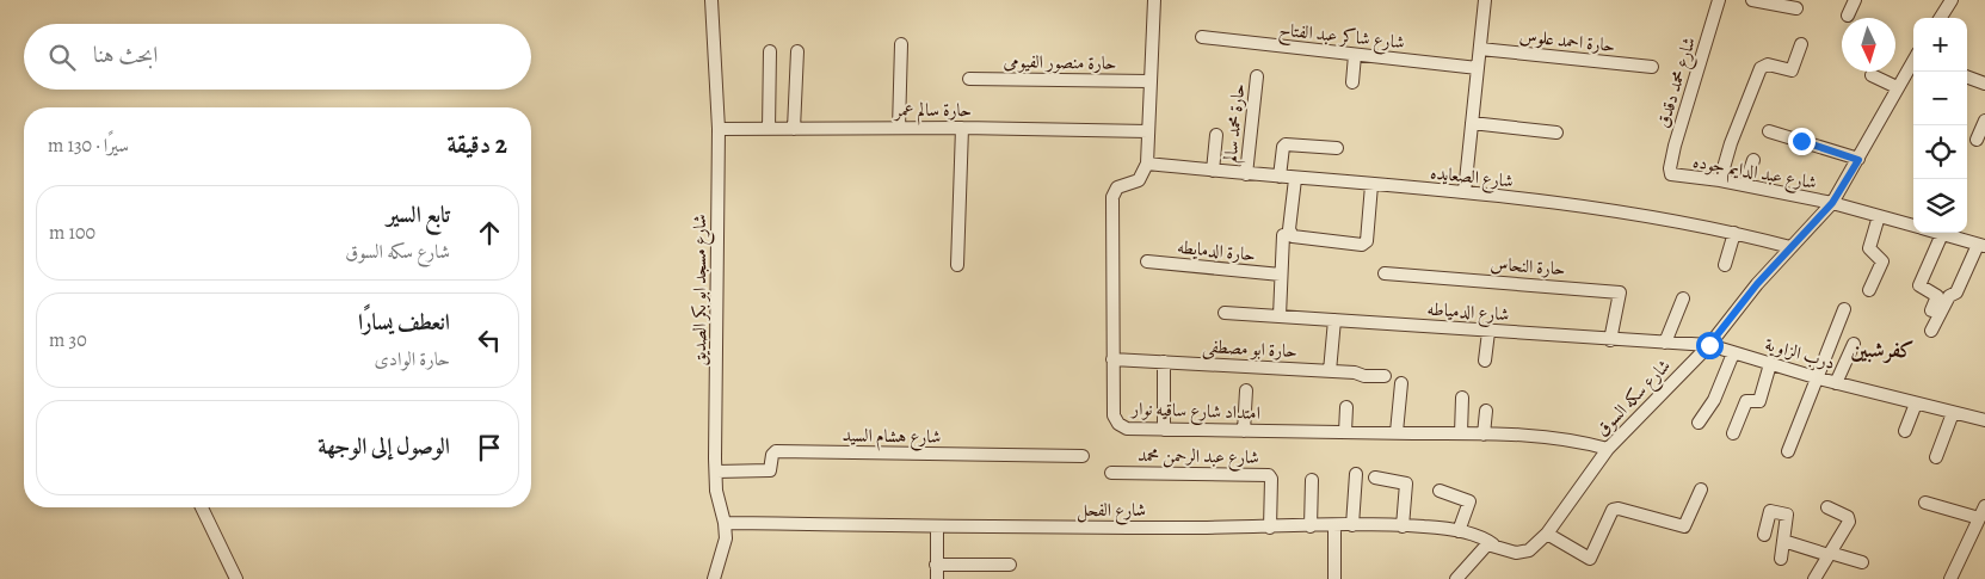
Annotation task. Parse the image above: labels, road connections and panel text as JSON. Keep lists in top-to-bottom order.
{
  "streets": {
    "street": [
      "شارع شاكر عبد الفتاح",
      "حارة احمد علوس",
      "حارة منصور الفيومى",
      "شارع محمد دقدق",
      "حارة سالم عمر",
      "حارة محمد سالم",
      "شارع عبد الدايم جوده",
      "شارع الصعايده",
      "حارة الدمايطه",
      "حارة النحاس",
      "شارع مسجد ابو بكر الصديق",
      "شارع الدمياطه",
      "حارة ابو مصطفى",
      "درب الزاوية",
      "شارع سكه السوق",
      "امتداد شارع ساقيه نوار",
      "شارع هشام السيد",
      "شارع عبد الرحمن محمد",
      "شارع الفحل"
    ]
  },
  "crossings": [
    ["شارع محمد دقدق", "شارع عبد الدايم جوده"],
    ["حارة سالم عمر", "شارع مسجد ابو بكر الصديق"],
    ["حارة محمد سالم", "شارع الصعايده"],
    ["شارع عبد الدايم جوده", "شارع سكه السوق"],
    ["شارع الصعايده", "شارع سكه السوق"],
    ["شارع الصعايده", "امتداد شارع ساقيه نوار"],
    ["حارة النحاس", "شارع الدمياطه"],
    ["شارع مسجد ابو بكر الصديق", "شارع هشام السيد"],
    ["شارع مسجد ابو بكر الصديق", "شارع الفحل"],
    ["شارع الدمياطه", "درب الزاوية"],
    ["شارع الدمياطه", "شارع سكه السوق"],
    ["حارة ابو مصطفى", "امتداد شارع ساقيه نوار"],
    ["درب الزاوية", "شارع سكه السوق"],
    ["شارع سكه السوق", "امتداد شارع ساقيه نوار"],
    ["شارع سكه السوق", "شارع الفحل"],
    ["شارع عبد الرحمن محمد", "شارع الفحل"]
  ],
  "districts": ["كفرشبين"],
  "north": "bottom",
  "page": {
    "map_buttons": ["+", "−"],
    "search": "ابحث هنا",
    "heading": ["2 دقيقة", "سيرًا · 130 m"],
    "list": [
      ["تابع السير", "شارع سكه السوق", "100 m"],
      ["انعطف يسارًا", "حارة الوادى", "30 m"],
      "الوصول إلى الوجهة"
    ]
  }
}
